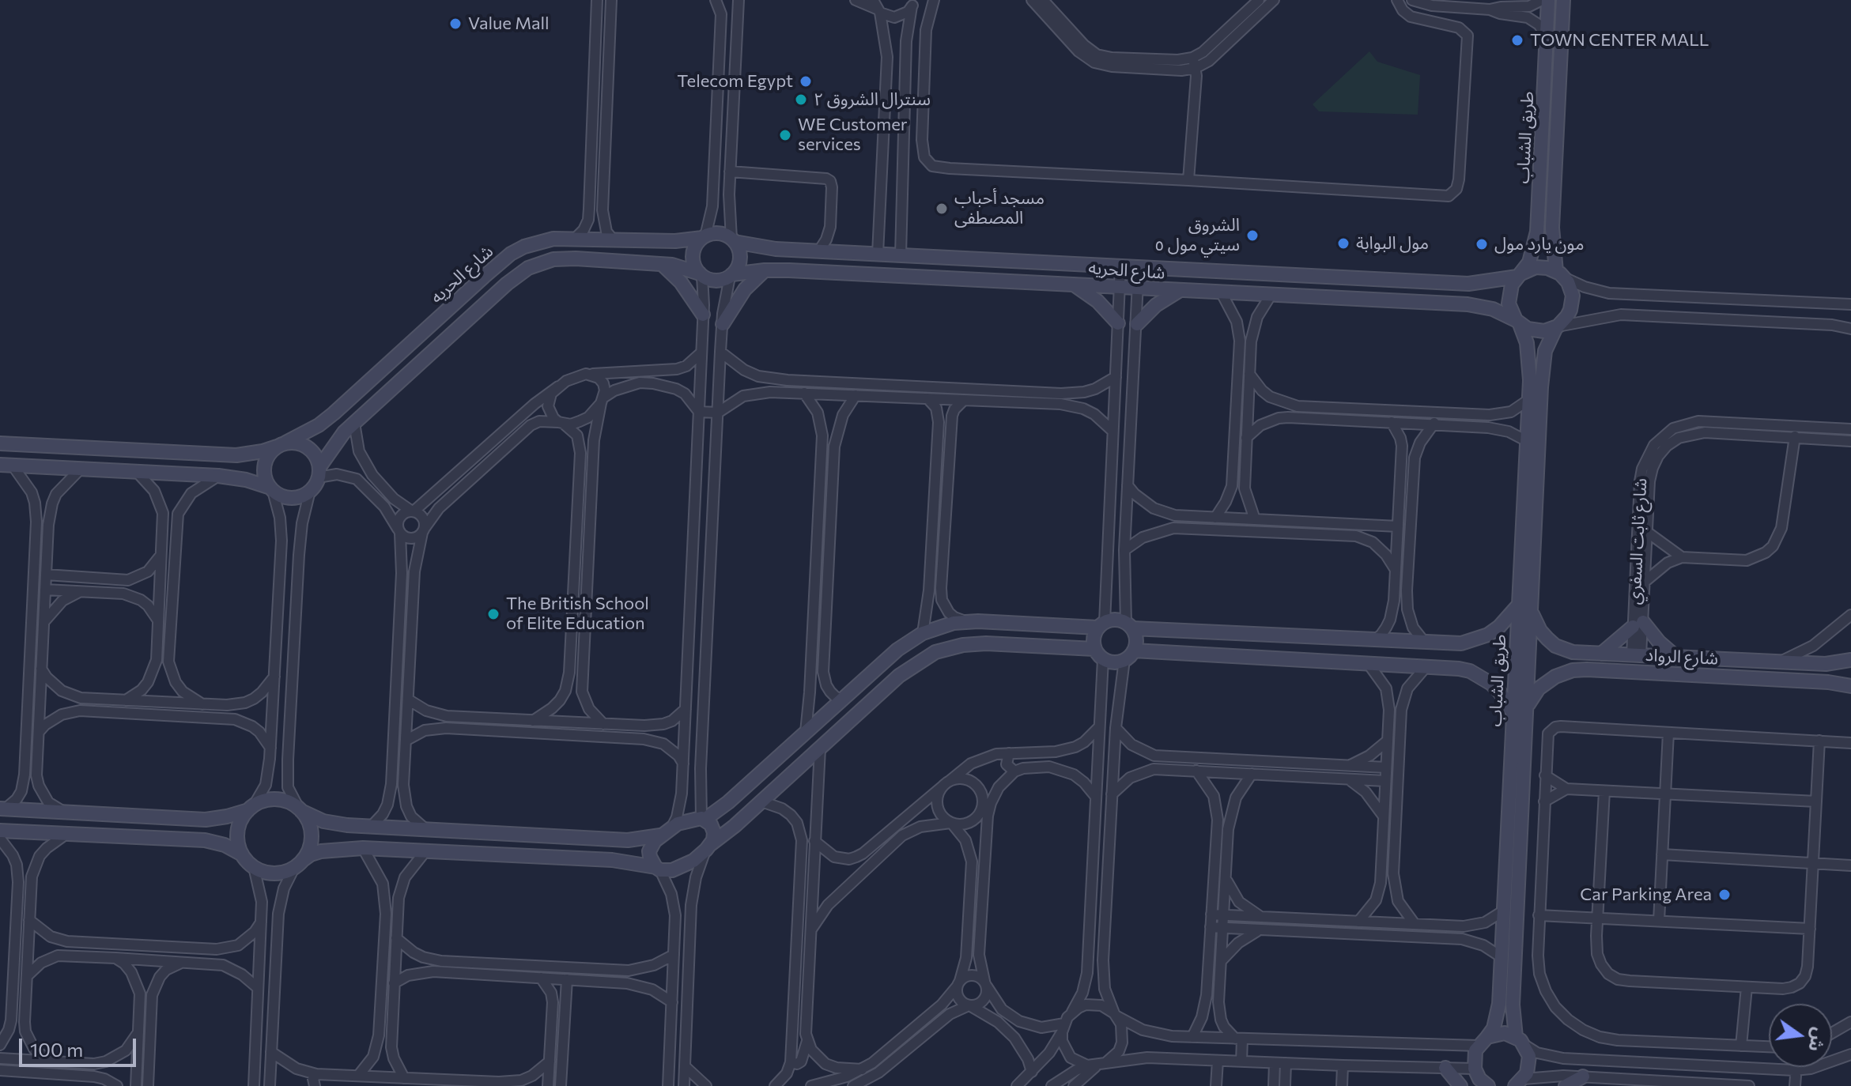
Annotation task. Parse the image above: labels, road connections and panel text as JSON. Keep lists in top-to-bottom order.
{
  "streets": {
    "street": [
      "طريق الشباب",
      "شارع الحريه",
      "شارع ثابت السفري",
      "شارع الرواد"
    ]
  },
  "crossings": [
    ["طريق الشباب", "شارع الحريه"],
    ["طريق الشباب", "شارع الرواد"],
    ["شارع ثابت السفري", "شارع الرواد"]
  ],
  "places": [
    "Value Mall",
    "TOWN CENTER MALL",
    "Telecom Egypt",
    "سنترال الشروق ٢",
    "WE Customer services",
    "مسجد أحباب المصطفى",
    "الشروق سيتي مول ٥",
    "مول البوابة",
    "مون يارد مول",
    "The British School of Elite Education",
    "Car Parking Area"
  ],
  "scale_bar": "100 m",
  "north": "right"
}
